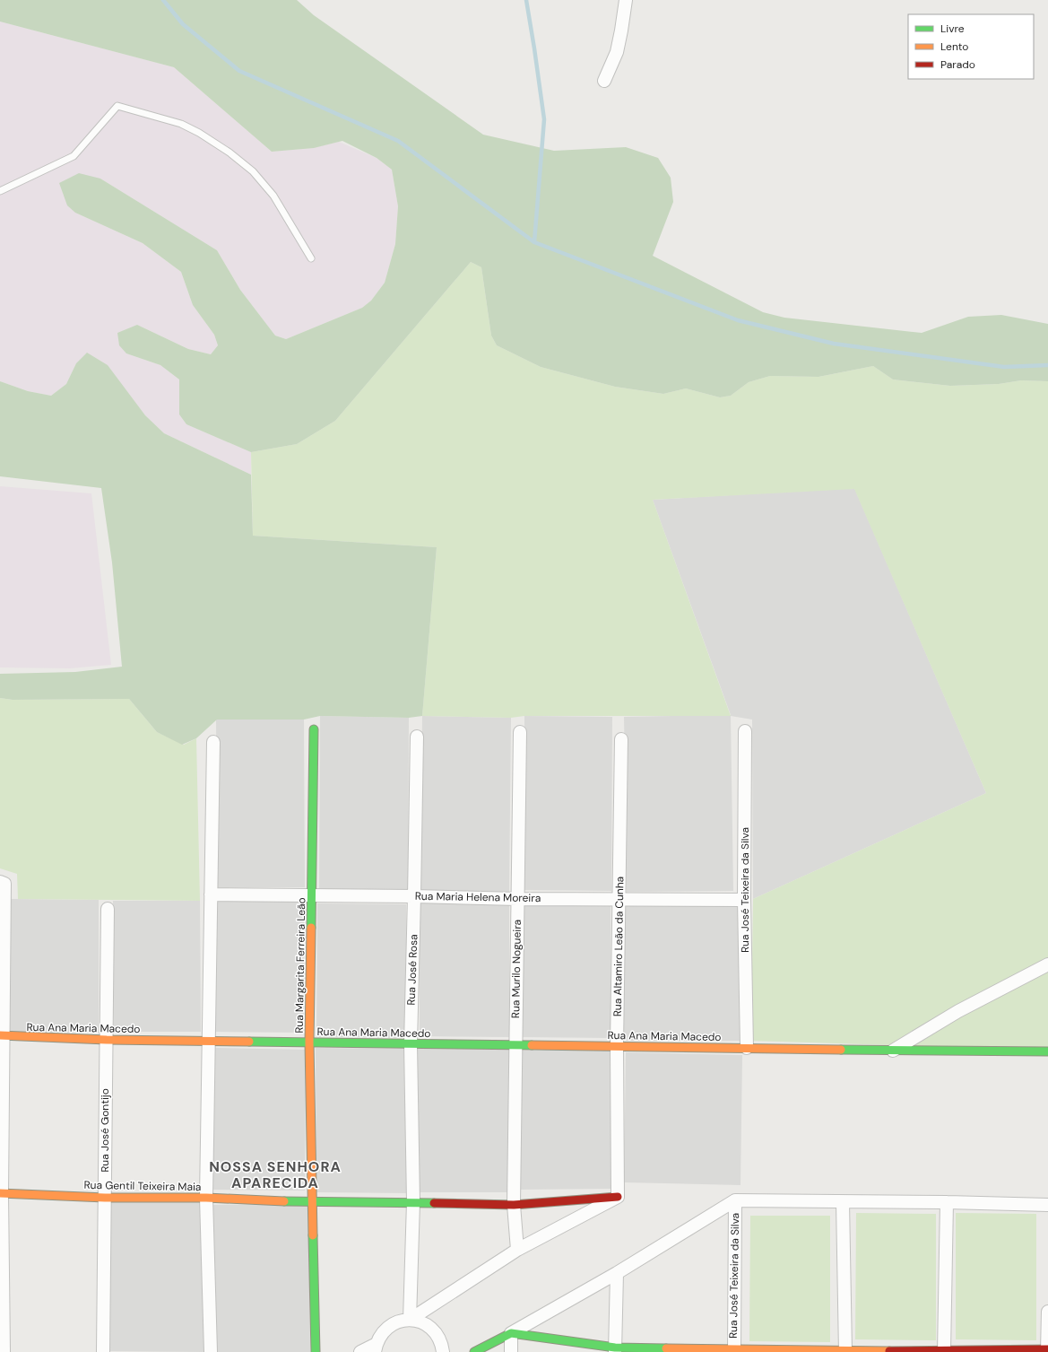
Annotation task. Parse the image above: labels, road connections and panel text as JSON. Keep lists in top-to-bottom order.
{
  "streets": {
    "street": [
      "Rua José Teixeira da Silva",
      "Rua Maria Helena Moreira",
      "Rua Altamiro Leão da Cunha",
      "Rua Margarita Ferreira Leão",
      "Rua Murilo Nogueira",
      "Rua José Rosa",
      "Rua Ana Maria Macedo",
      "Rua José Gontijo",
      "Rua Gentil Teixeira Maia"
    ]
  },
  "crossings": [
    ["Rua José Teixeira da Silva", "Rua Maria Helena Moreira"],
    ["Rua José Teixeira da Silva", "Rua Ana Maria Macedo"],
    ["Rua Maria Helena Moreira", "Rua Altamiro Leão da Cunha"],
    ["Rua Maria Helena Moreira", "Rua Margarita Ferreira Leão"],
    ["Rua Maria Helena Moreira", "Rua Murilo Nogueira"],
    ["Rua Maria Helena Moreira", "Rua José Rosa"],
    ["Rua Altamiro Leão da Cunha", "Rua Ana Maria Macedo"],
    ["Rua Altamiro Leão da Cunha", "Rua Gentil Teixeira Maia"],
    ["Rua Margarita Ferreira Leão", "Rua Ana Maria Macedo"],
    ["Rua Margarita Ferreira Leão", "Rua Gentil Teixeira Maia"],
    ["Rua Murilo Nogueira", "Rua Ana Maria Macedo"],
    ["Rua Murilo Nogueira", "Rua Gentil Teixeira Maia"],
    ["Rua José Rosa", "Rua Ana Maria Macedo"],
    ["Rua José Rosa", "Rua Gentil Teixeira Maia"],
    ["Rua Ana Maria Macedo", "Rua José Gontijo"],
    ["Rua José Gontijo", "Rua Gentil Teixeira Maia"]
  ],
  "districts": ["NOSSA SENHORA APARECIDA"],
  "legend": ["Livre", "Lento", "Parado"]
}
